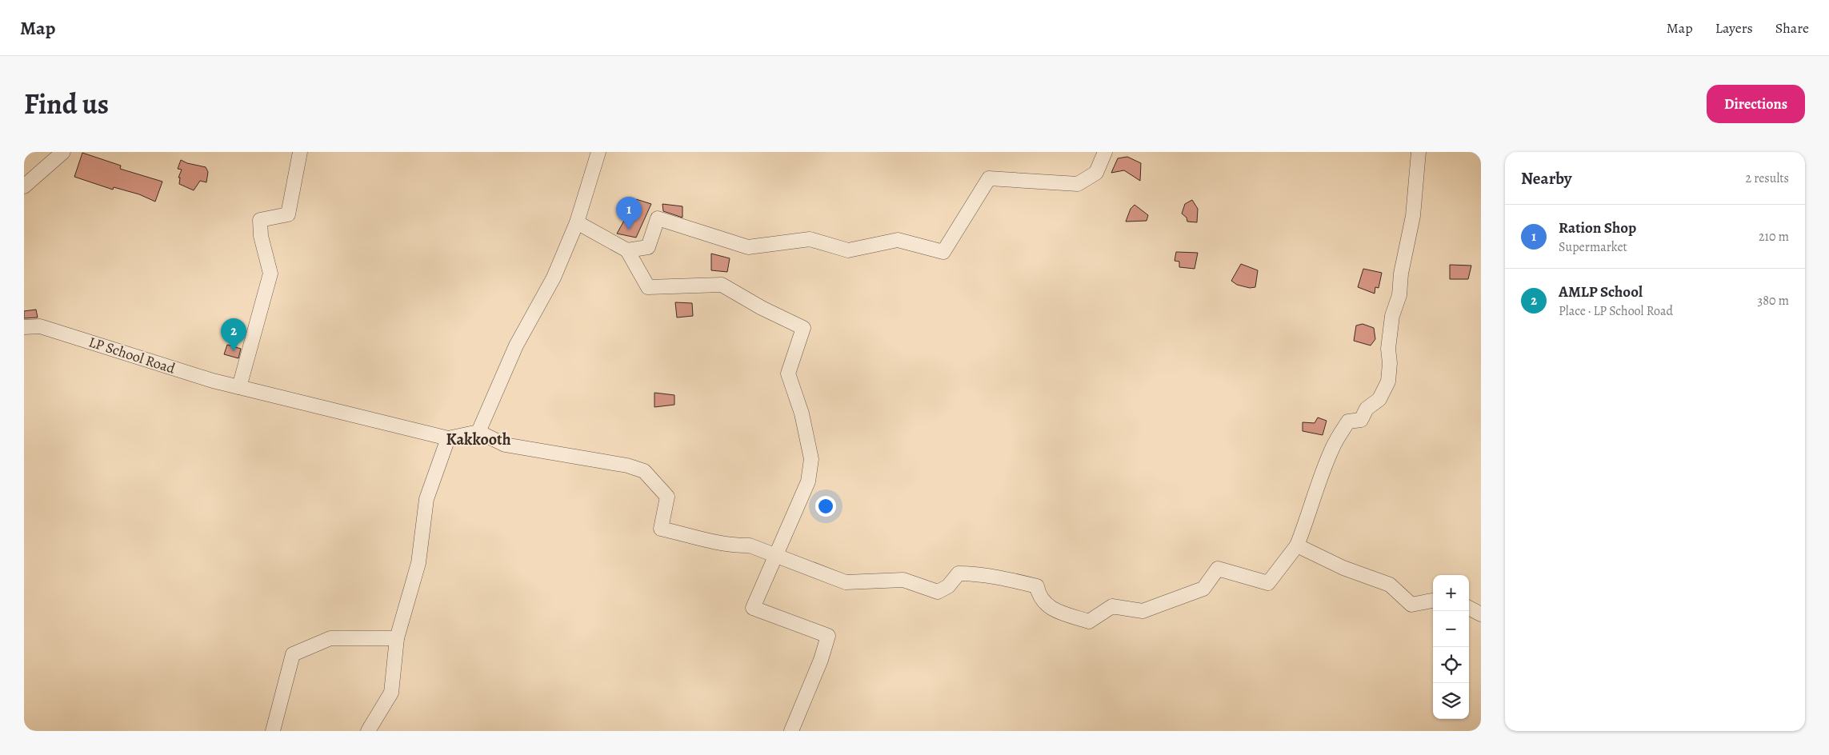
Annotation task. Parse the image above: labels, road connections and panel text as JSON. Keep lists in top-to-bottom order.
{
  "streets": {
    "street": ["LP School Road"]
  },
  "districts": ["Kakkooth"],
  "page": {
    "header": "Map",
    "nav": ["Map", "Layers", "Share"],
    "title": "Find us",
    "buttons": "Directions",
    "heading": ["Nearby", "2 results"],
    "pins": ["1", "2"],
    "list": [
      {
        "mark": "1",
        "name": "Ration Shop",
        "note": "Supermarket",
        "value": "210 m"
      },
      {
        "mark": "2",
        "name": "AMLP School",
        "note": "Place · LP School Road",
        "value": "380 m"
      }
    ],
    "map_buttons": ["+", "−"]
  }
}
